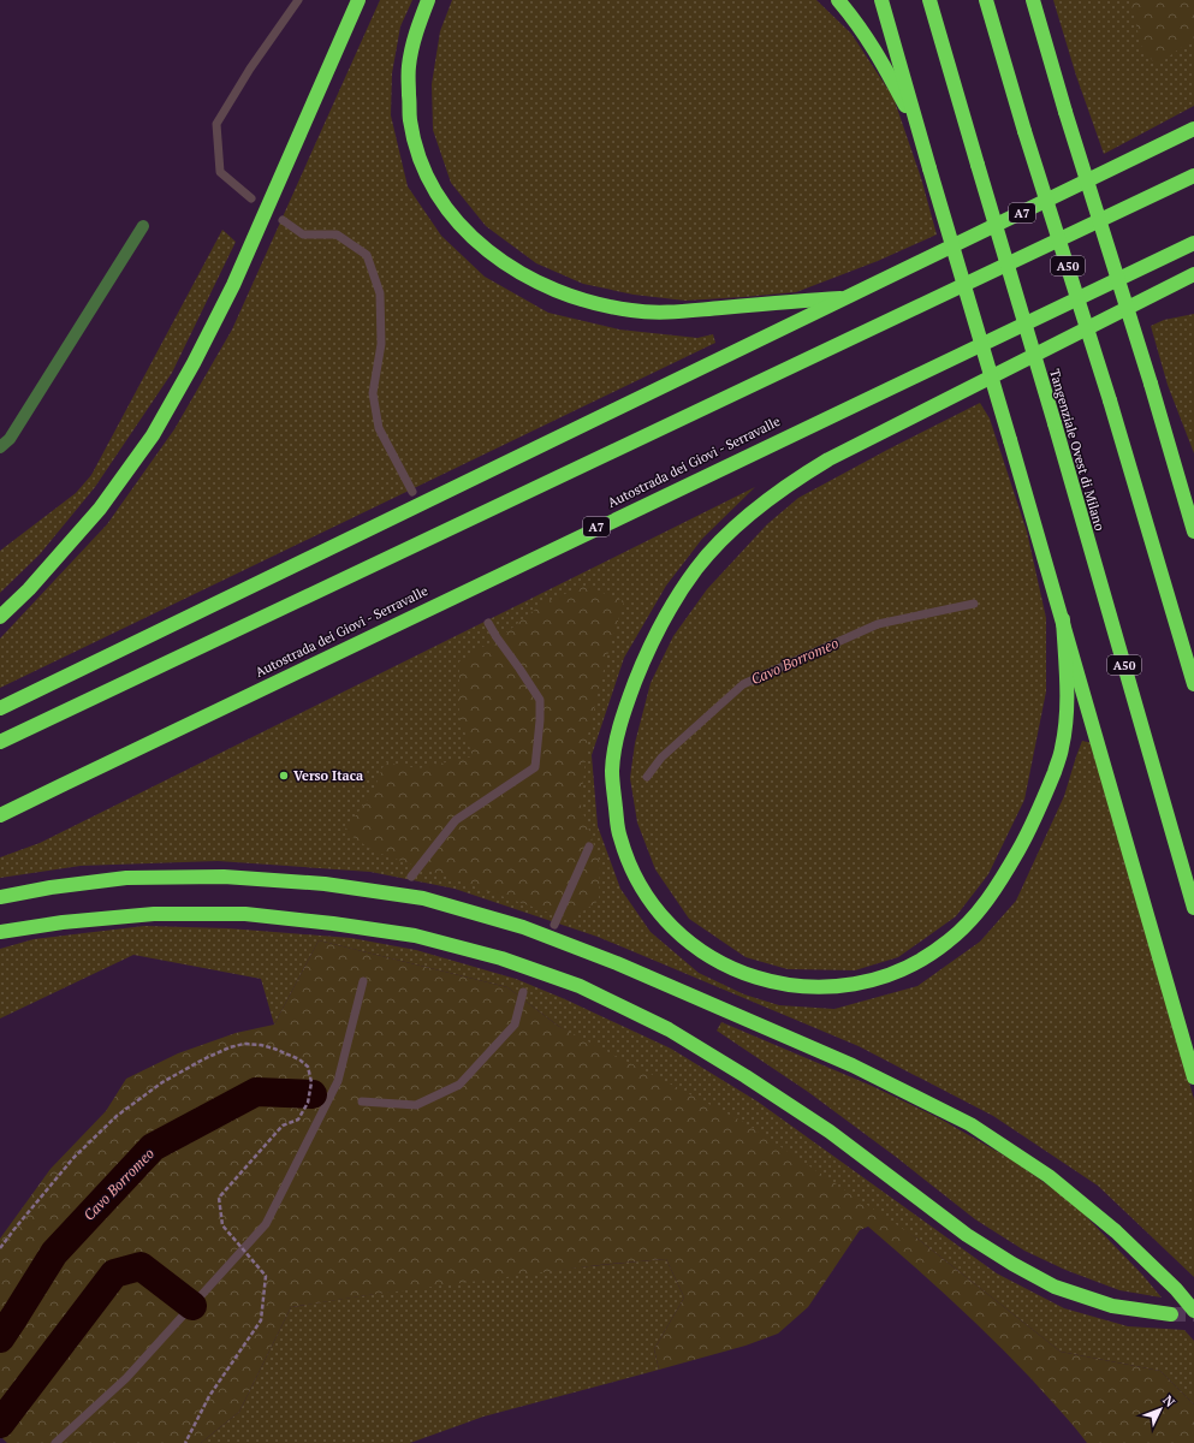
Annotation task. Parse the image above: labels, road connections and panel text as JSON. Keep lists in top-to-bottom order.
{
  "streets": {
    "highway": [
      "A7",
      "A50",
      "Tangenziale Ovest di Milano",
      "Autostrada dei Giovi - Serravalle"
    ]
  },
  "water": ["Cavo Borromeo"],
  "places": ["Verso Itaca"],
  "north": "top right"
}
